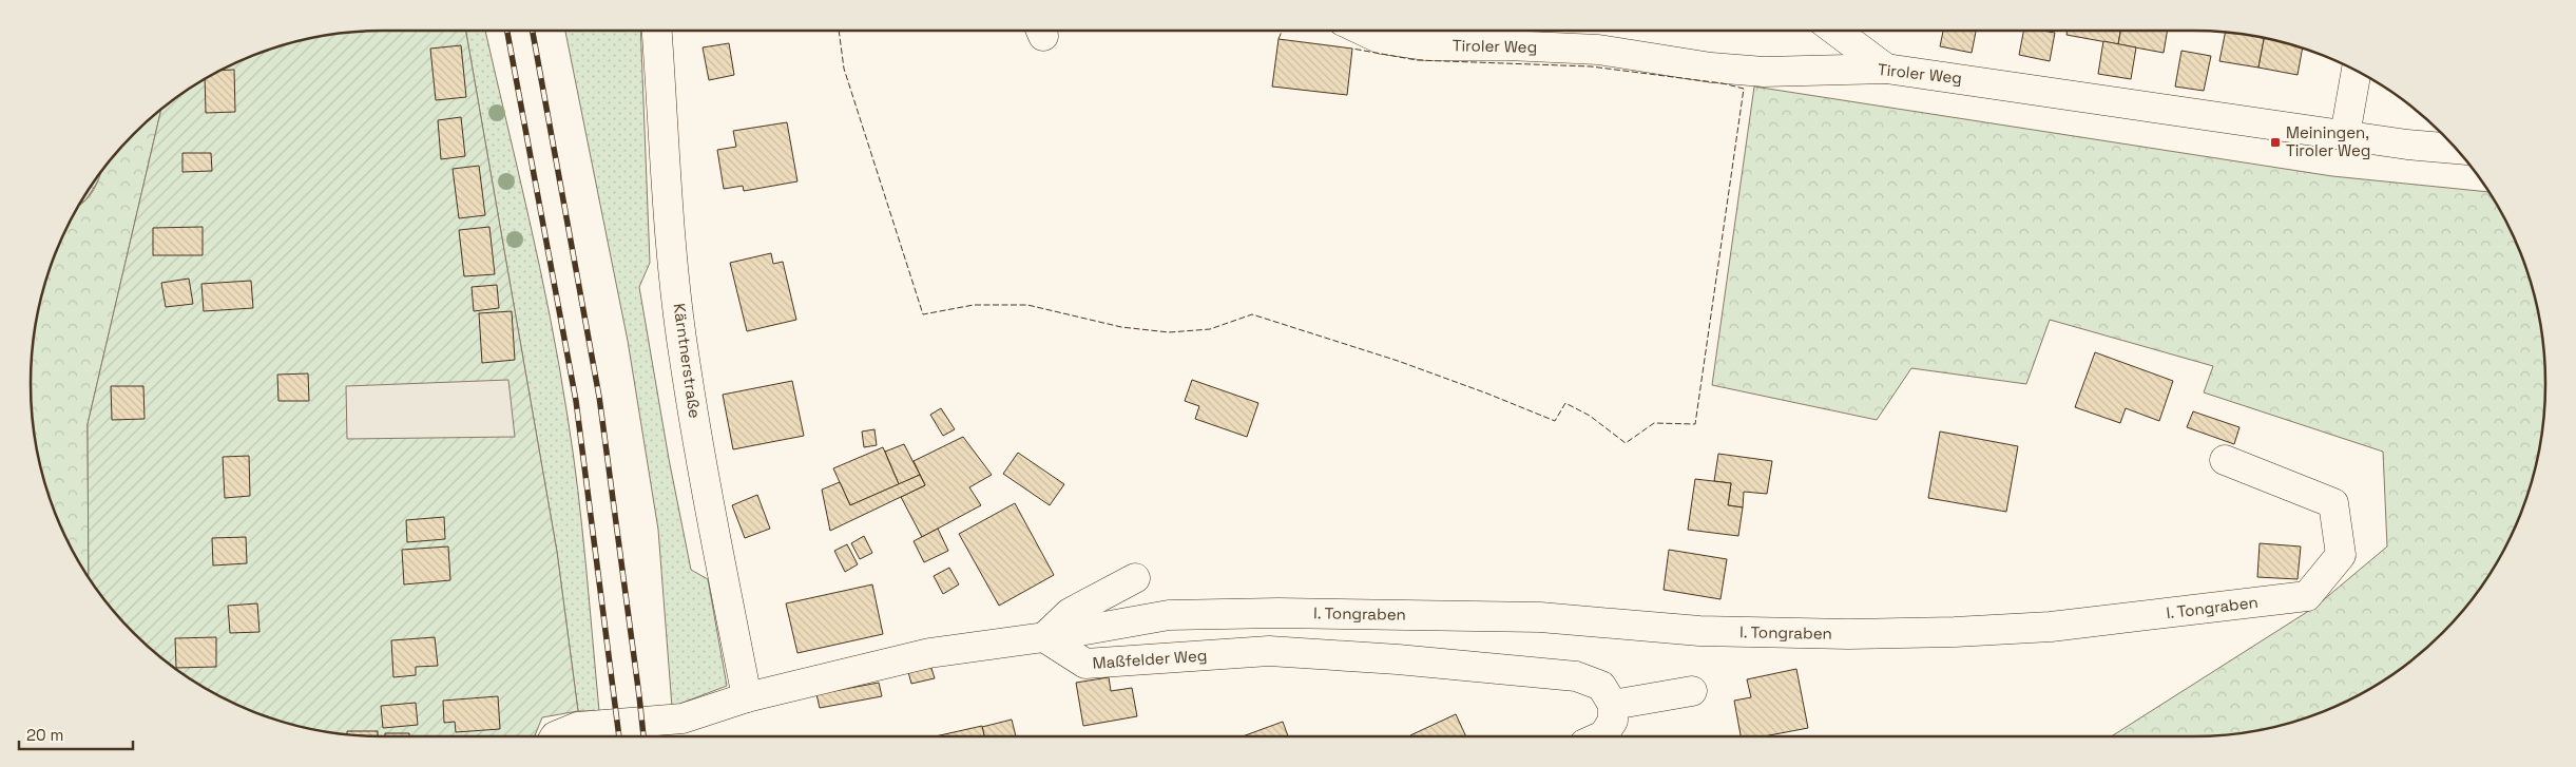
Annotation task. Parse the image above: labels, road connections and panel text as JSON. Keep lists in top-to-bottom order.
{
  "streets": {
    "street": [
      "Tiroler Weg",
      "Kärntnerstraße",
      "I. Tongraben",
      "Maßfelder Weg"
    ]
  },
  "crossings": [
    ["I. Tongraben", "Maßfelder Weg"]
  ],
  "places": {
    "transit": ["Meiningen, Tiroler Weg"]
  },
  "scale_bar": "20 m"
}
